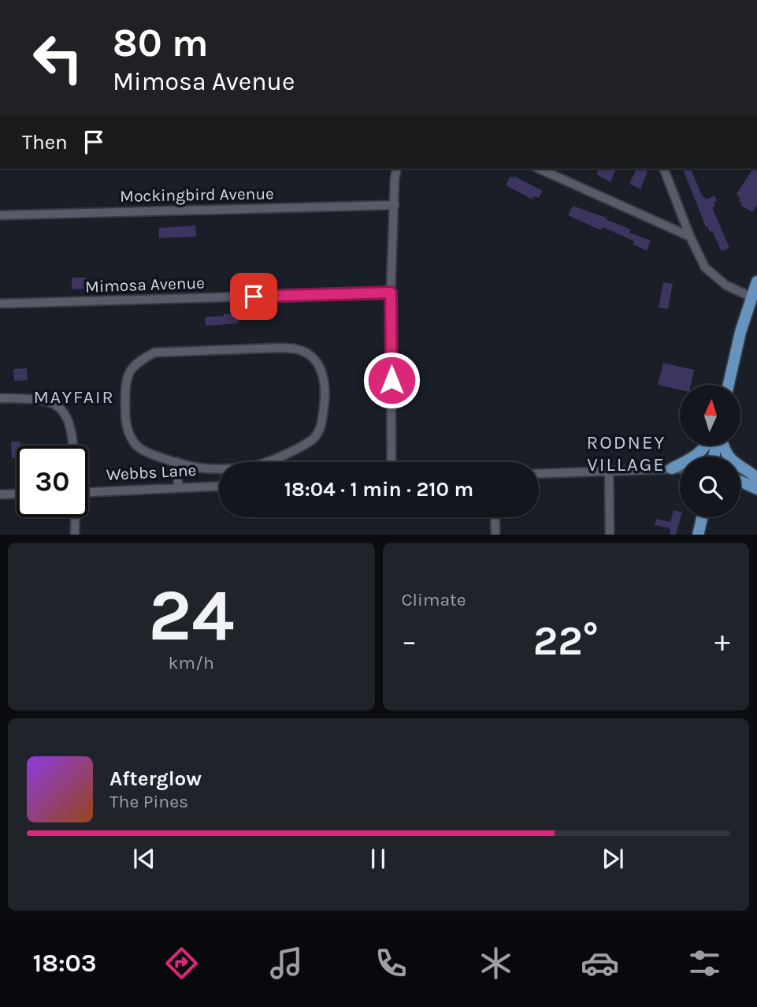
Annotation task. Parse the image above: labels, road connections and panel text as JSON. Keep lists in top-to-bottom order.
{
  "streets": {
    "street": ["Mockingbird Avenue", "Mimosa Avenue", "Webbs Lane"]
  },
  "districts": ["MAYFAIR", "RODNEY VILLAGE"],
  "north": "top",
  "page": {
    "turn": ["80 m", "Mimosa Avenue"],
    "then": "Then",
    "limit": "30",
    "trip": "18:04 · 1 min · 210 m",
    "tile": [
      ["24", "km/h"],
      "Climate"
    ],
    "heat": ["−", "22°", "+"],
    "song": ["Afterglow", "The Pines"],
    "tabs": "18:03"
  }
}
